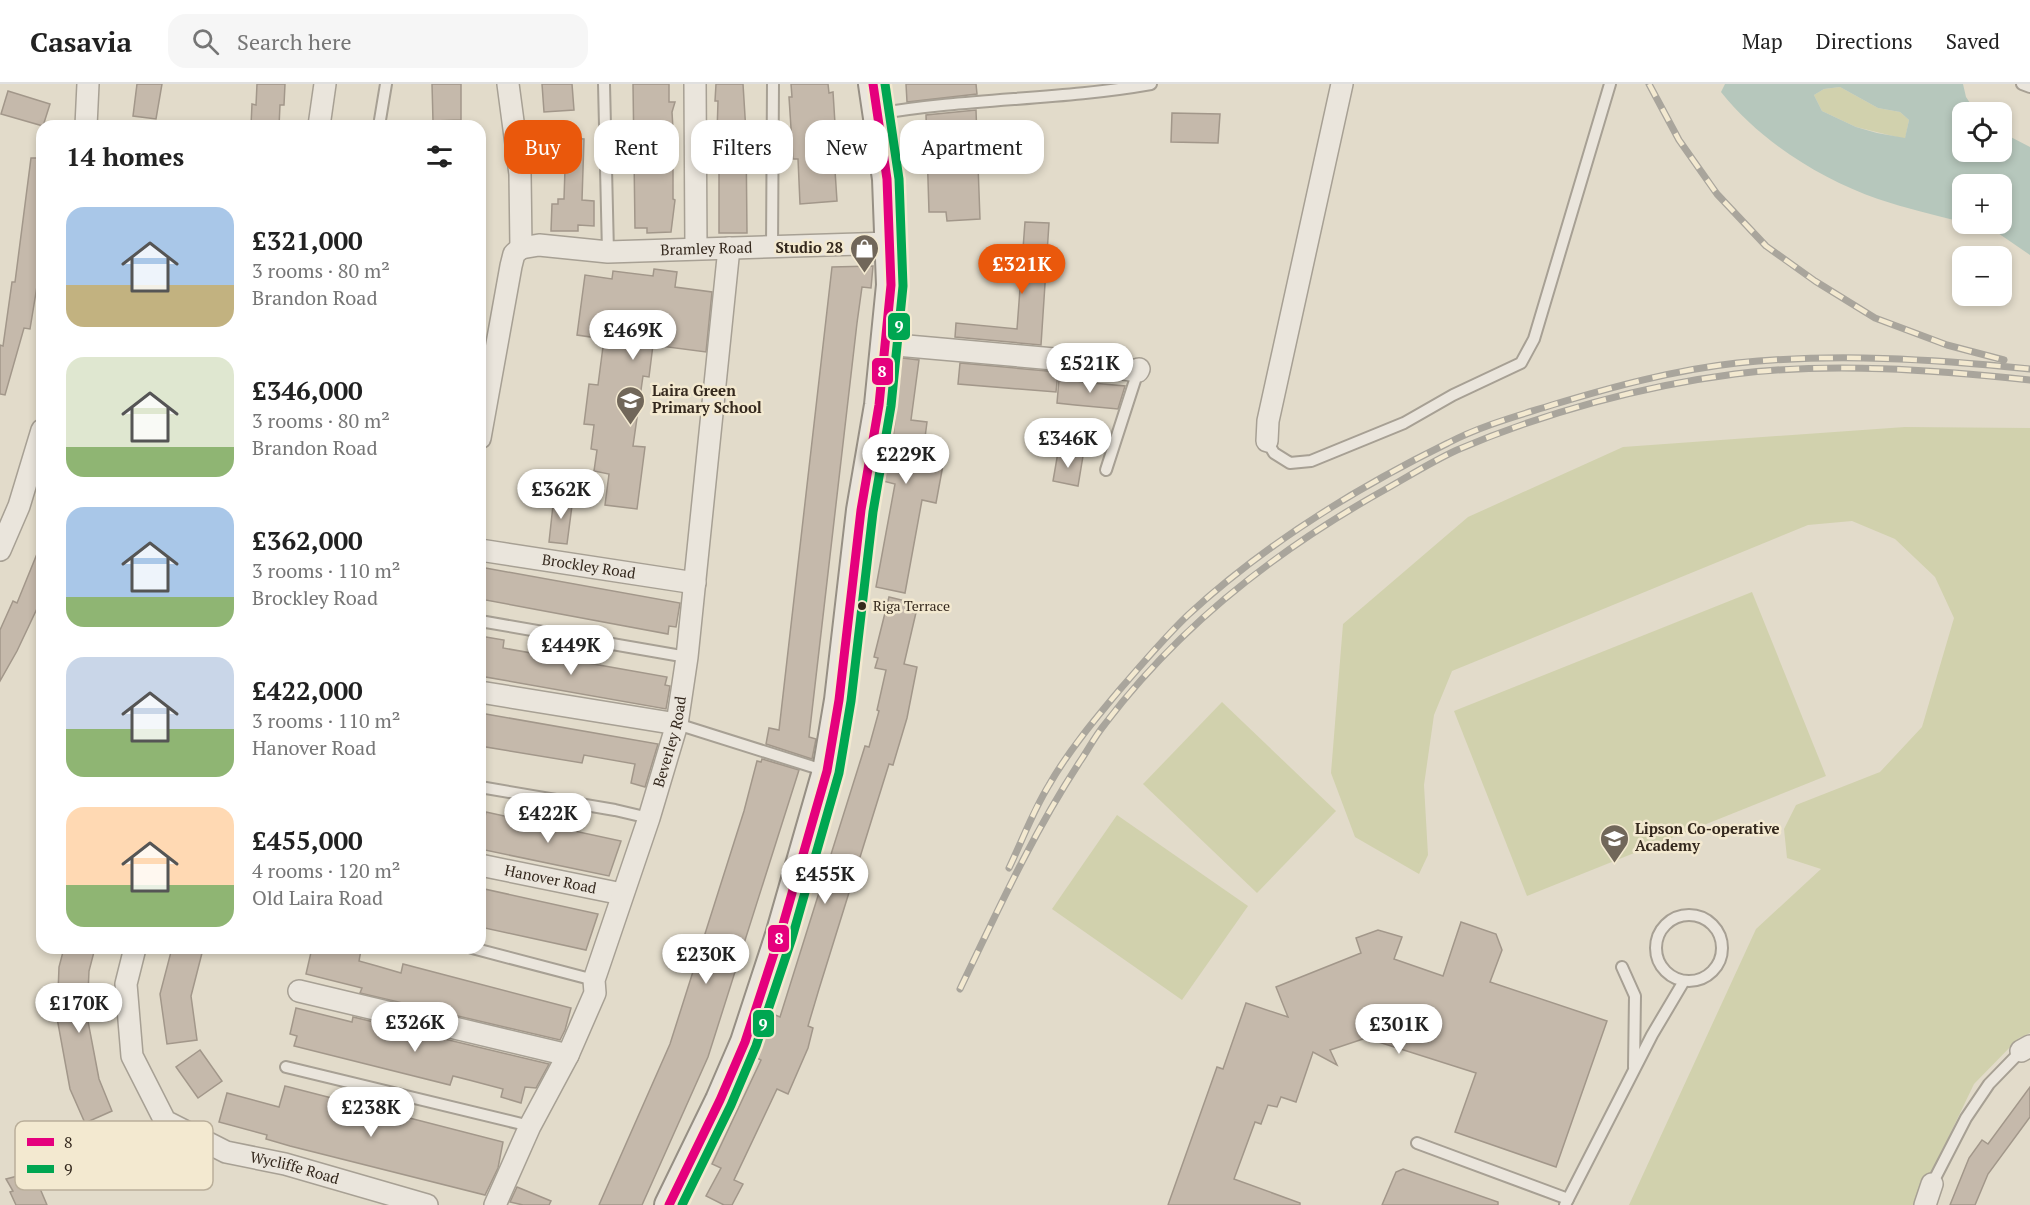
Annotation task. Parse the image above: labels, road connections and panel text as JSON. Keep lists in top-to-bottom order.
{
  "streets": {
    "street": [
      "Bramley Road",
      "Brockley Road",
      "Beverley Road",
      "Hanover Road",
      "Wycliffe Road"
    ]
  },
  "crossings": [
    ["Bramley Road", "Beverley Road"],
    ["Brockley Road", "Beverley Road"],
    ["Beverley Road", "Hanover Road"]
  ],
  "places": {
    "shop": ["Studio 28"],
    "school or university": ["Laira Green Primary School", "Lipson Co-operative Academy"],
    "other": ["Riga Terrace"]
  },
  "lines": ["transit line 8", "transit line 9"],
  "legend": ["8", "9"],
  "page": {
    "header": "Casavia",
    "search": "Search here",
    "nav": ["Map", "Directions", "Saved"],
    "map_buttons": ["+", "−"],
    "chip": [
      "Buy",
      "Rent",
      "Filters",
      "New",
      "Apartment"
    ],
    "heading": "14 homes",
    "list": [
      {
        "name": "£321,000",
        "note": "3 rooms · 80 m² · Brandon Road"
      },
      {
        "name": "£346,000",
        "note": "3 rooms · 80 m² · Brandon Road"
      },
      {
        "name": "£362,000",
        "note": "3 rooms · 110 m² · Brockley Road"
      },
      {
        "name": "£422,000",
        "note": "3 rooms · 110 m² · Hanover Road"
      },
      {
        "name": "£455,000",
        "note": "4 rooms · 120 m² · Old Laira Road"
      }
    ],
    "price": [
      "£321K",
      "£469K",
      "£521K",
      "£346K",
      "£229K",
      "£362K",
      "£449K",
      "£422K",
      "£455K",
      "£230K",
      "£170K",
      "£326K",
      "£301K",
      "£238K"
    ]
  }
}
